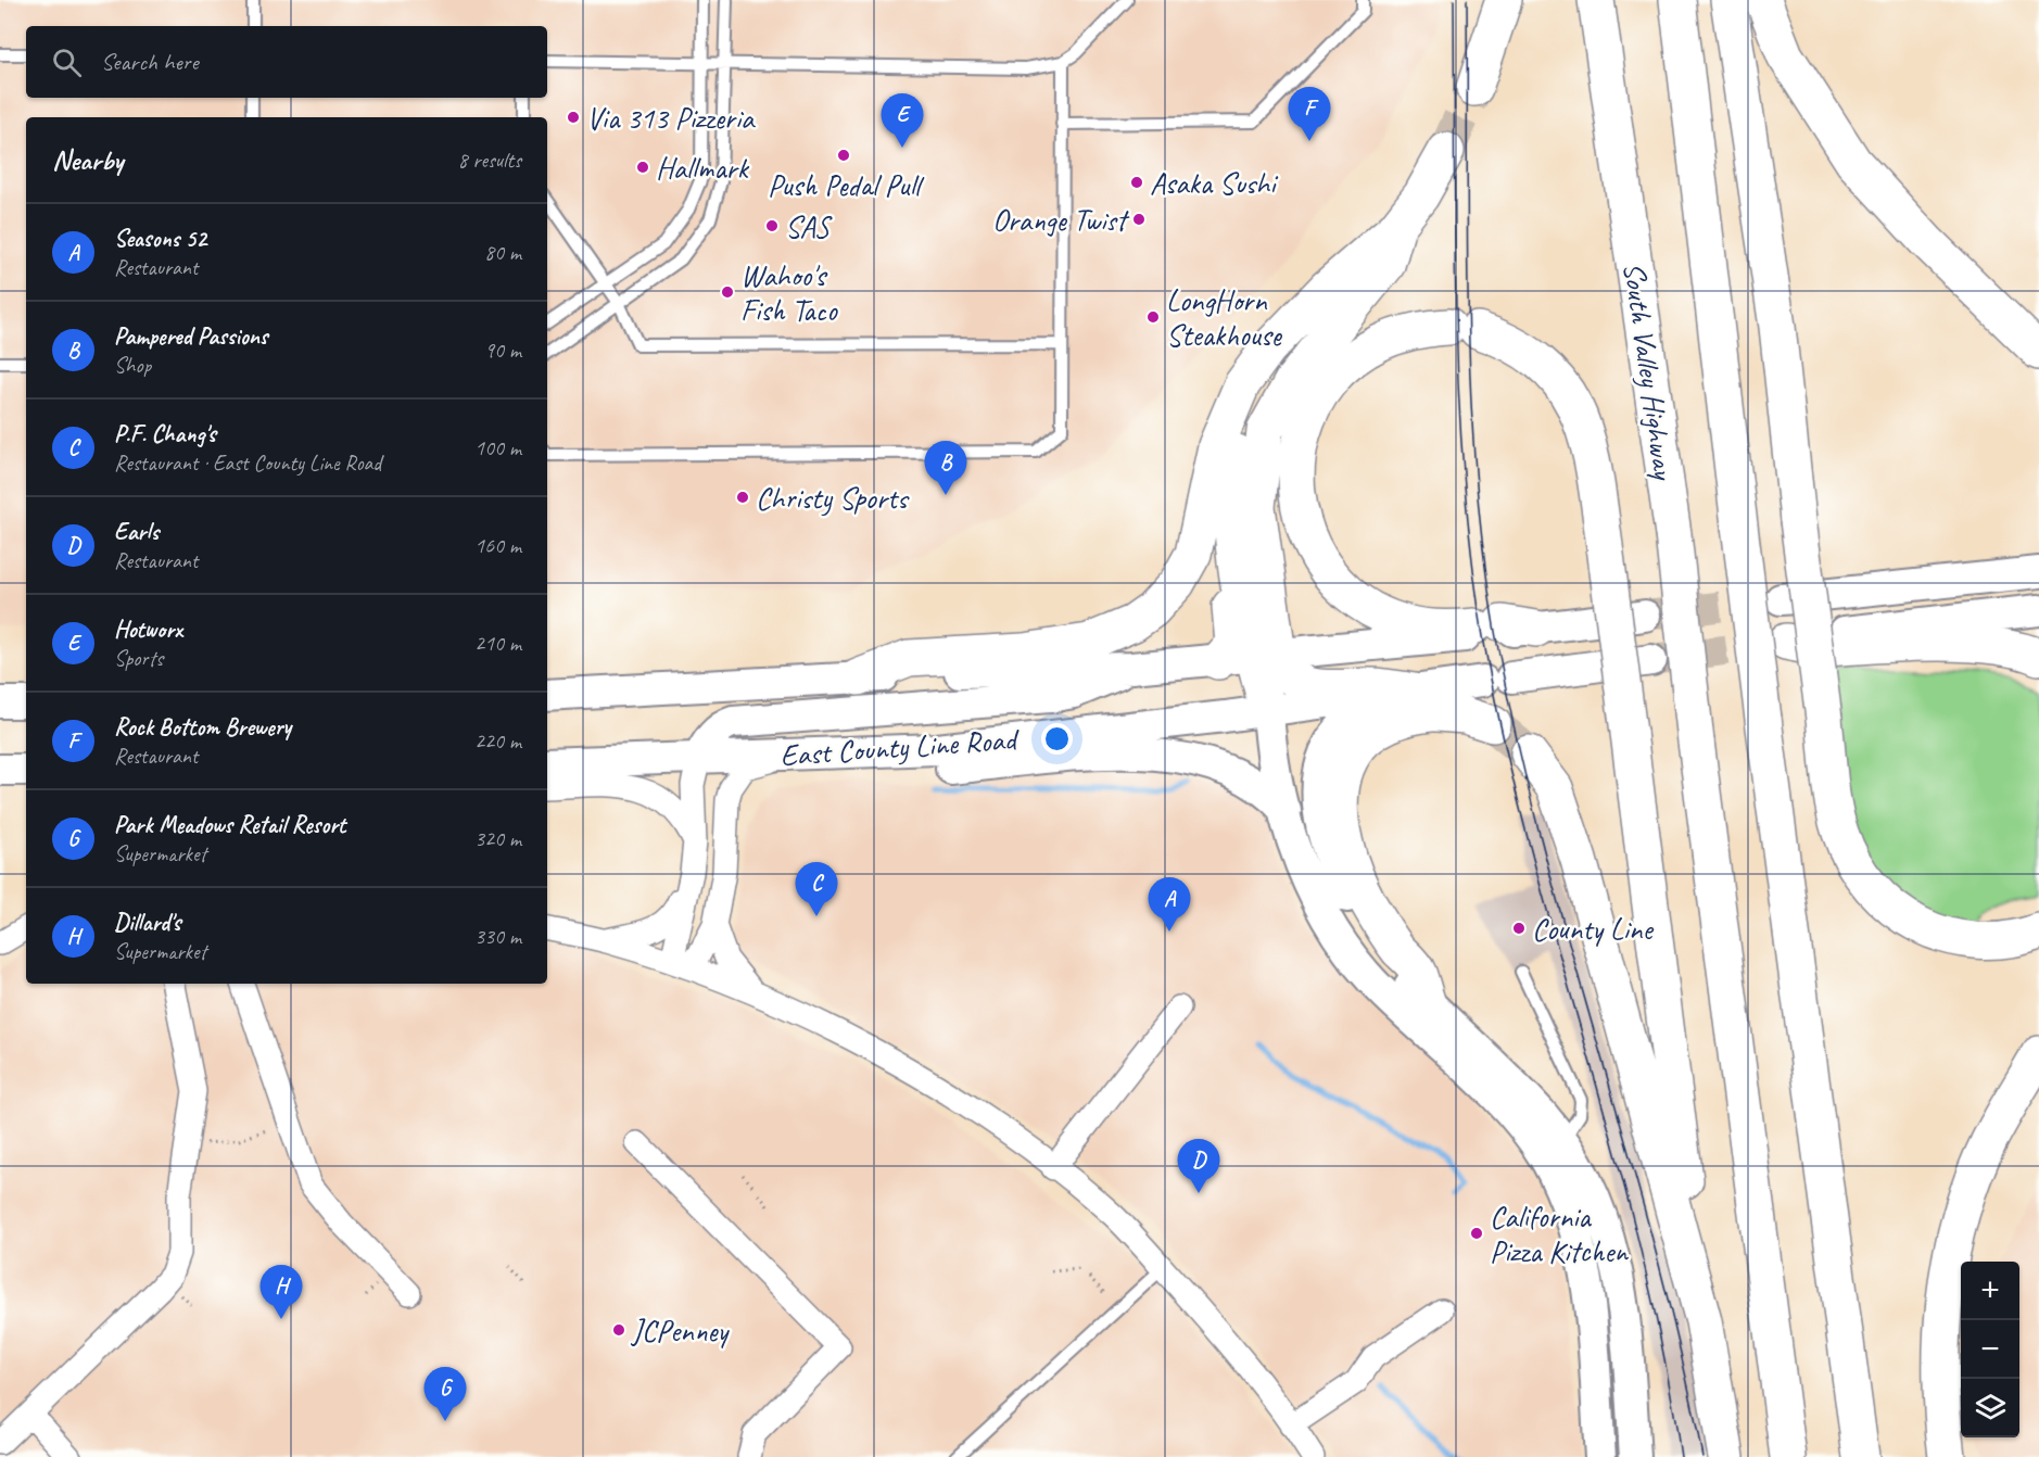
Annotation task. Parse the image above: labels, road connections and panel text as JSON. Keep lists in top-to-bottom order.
{
  "streets": {
    "highway": ["South Valley Highway"],
    "main road": ["East County Line Road"]
  },
  "places": [
    "Via 313 Pizzeria",
    "Push Pedal Pull",
    "Hallmark",
    "Asaka Sushi",
    "Orange Twist",
    "SAS",
    "Wahoo's Fish Taco",
    "LongHorn Steakhouse",
    "Christy Sports",
    "County Line",
    "California Pizza Kitchen",
    "JCPenney"
  ],
  "page": {
    "search": "Search here",
    "pins": [
      "F",
      "E",
      "B",
      "C",
      "A",
      "D",
      "H",
      "G"
    ],
    "heading": ["Nearby", "8 results"],
    "list": [
      {
        "mark": "A",
        "name": "Seasons 52",
        "note": "Restaurant",
        "value": "80 m"
      },
      {
        "mark": "B",
        "name": "Pampered Passions",
        "note": "Shop",
        "value": "90 m"
      },
      {
        "mark": "C",
        "name": "P.F. Chang's",
        "note": "Restaurant · East County Line Road",
        "value": "100 m"
      },
      {
        "mark": "D",
        "name": "Earls",
        "note": "Restaurant",
        "value": "160 m"
      },
      {
        "mark": "E",
        "name": "Hotworx",
        "note": "Sports",
        "value": "210 m"
      },
      {
        "mark": "F",
        "name": "Rock Bottom Brewery",
        "note": "Restaurant",
        "value": "220 m"
      },
      {
        "mark": "G",
        "name": "Park Meadows Retail Resort",
        "note": "Supermarket",
        "value": "320 m"
      },
      {
        "mark": "H",
        "name": "Dillard's",
        "note": "Supermarket",
        "value": "330 m"
      }
    ],
    "map_buttons": ["+", "−"]
  }
}
